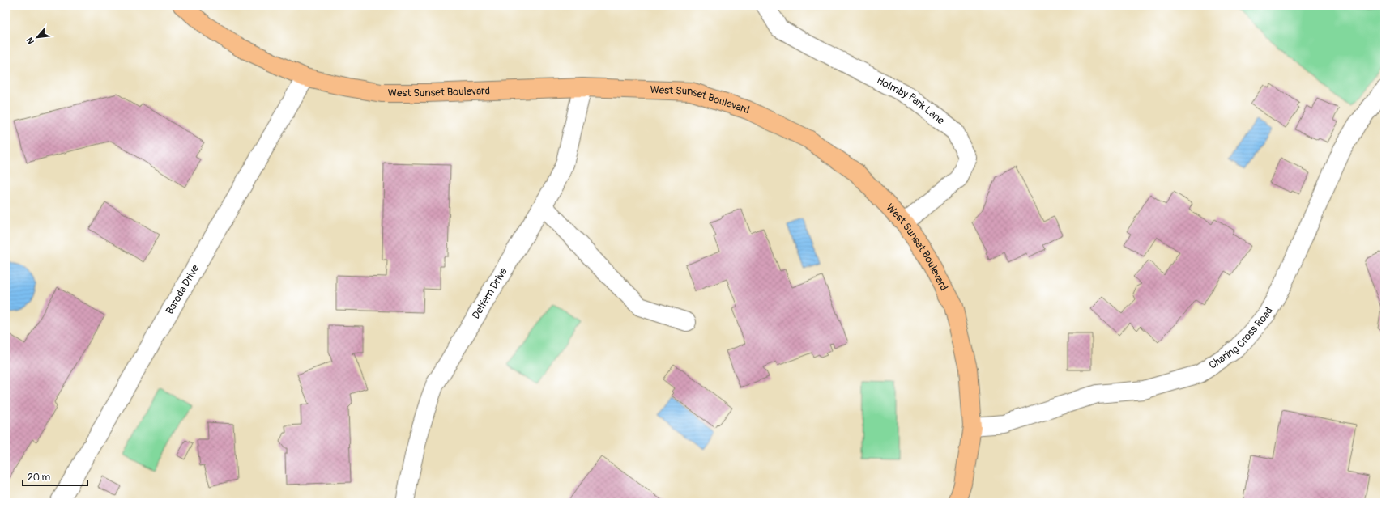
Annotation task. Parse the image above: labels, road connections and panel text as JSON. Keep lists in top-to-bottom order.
{
  "streets": {
    "main road": ["West Sunset Boulevard"],
    "street": [
      "Holmby Park Lane",
      "Baroda Drive",
      "Delfern Drive",
      "Charing Cross Road"
    ]
  },
  "crossings": [
    ["West Sunset Boulevard", "Holmby Park Lane"],
    ["West Sunset Boulevard", "Baroda Drive"],
    ["West Sunset Boulevard", "Delfern Drive"],
    ["West Sunset Boulevard", "Charing Cross Road"]
  ],
  "scale_bar": "20 m",
  "north": "bottom left"
}
